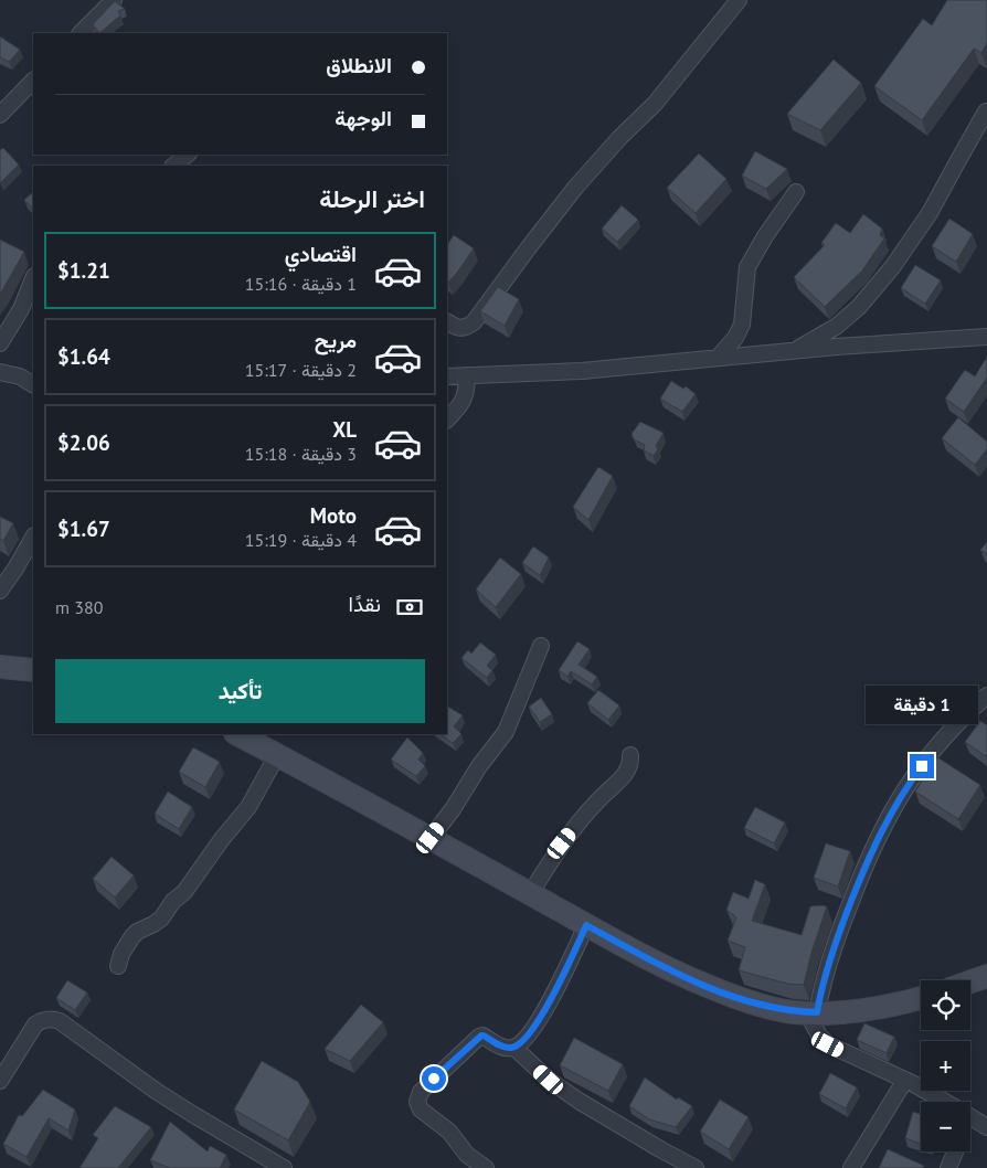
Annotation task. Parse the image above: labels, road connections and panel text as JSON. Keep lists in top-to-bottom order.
{
  "page": {
    "banner": ["الانطلاق", "الوجهة"],
    "heading": "اختر الرحلة",
    "list": [
      {
        "name": "اقتصادي",
        "note": "1 دقيقة · 15:16",
        "value": "$1.21"
      },
      {
        "name": "مريح",
        "note": "2 دقيقة · 15:17",
        "value": "$1.64"
      },
      {
        "name": "XL",
        "note": "3 دقيقة · 15:18",
        "value": "$2.06"
      },
      {
        "name": "Moto",
        "note": "4 دقيقة · 15:19",
        "value": "$1.67"
      }
    ],
    "pay": ["نقدًا", "380 m"],
    "buttons": "تأكيد",
    "bubble": "1 دقيقة",
    "map_buttons": ["+", "−"]
  }
}
